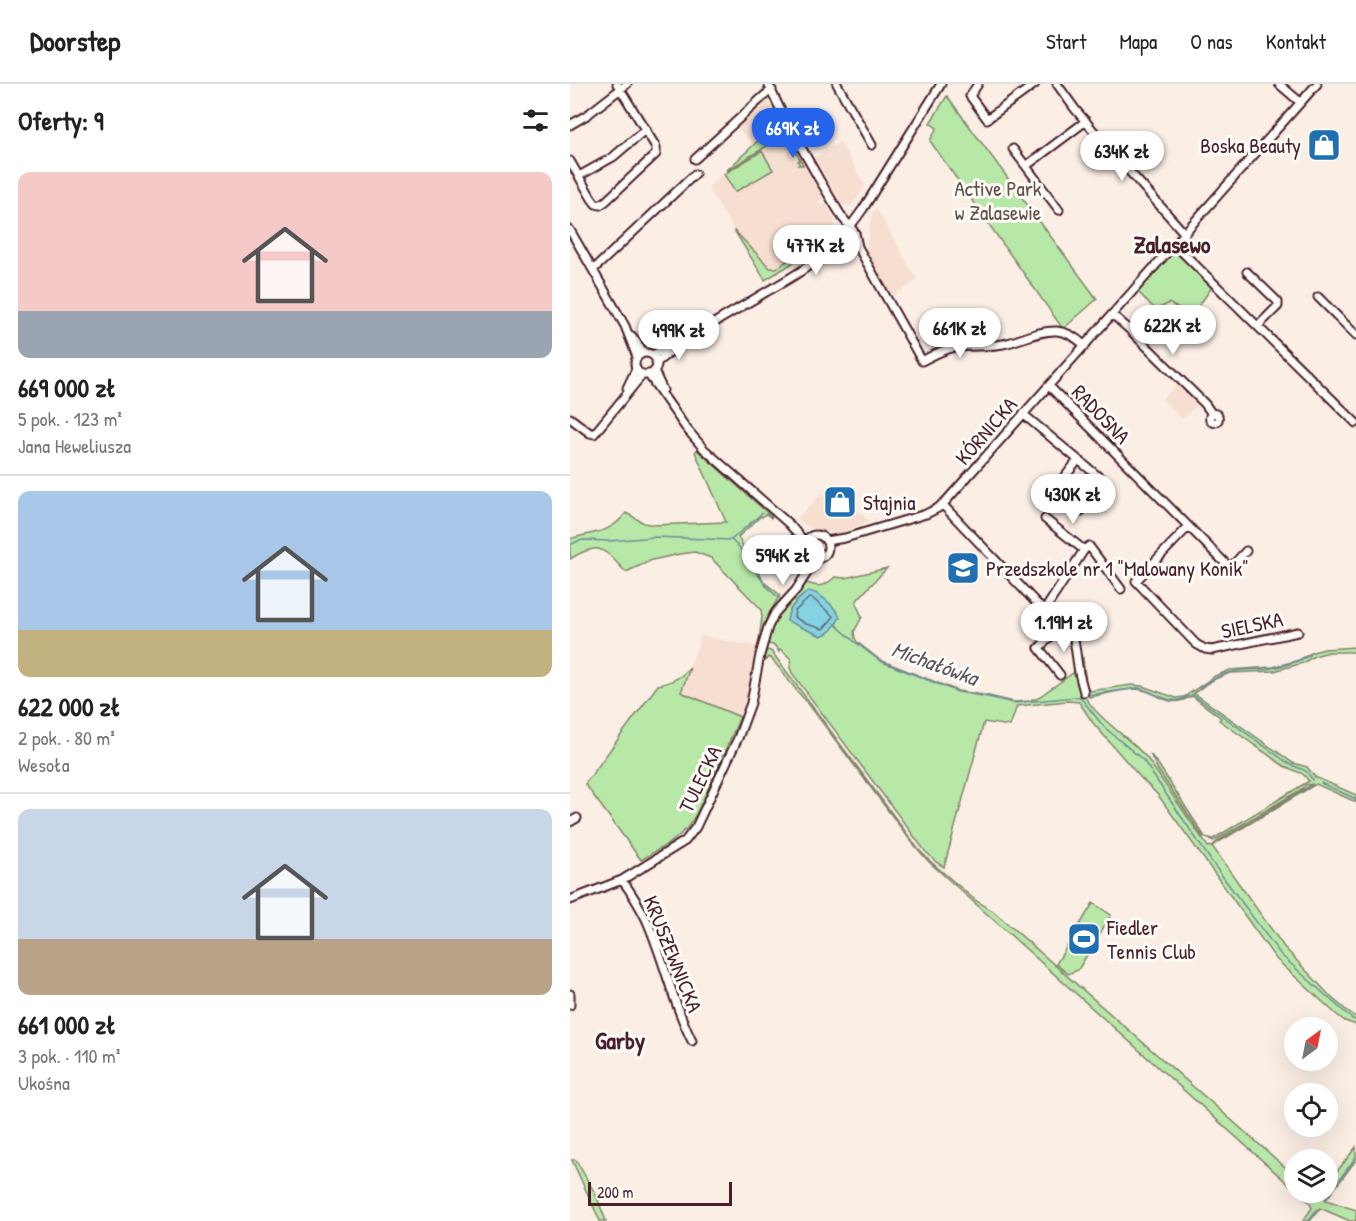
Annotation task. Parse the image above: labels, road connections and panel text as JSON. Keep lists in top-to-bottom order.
{
  "streets": {
    "street": [
      "RADOSNA",
      "KÓRNICKA",
      "SIELSKA",
      "TULECKA",
      "KRUSZEWNICKA"
    ]
  },
  "crossings": [
    ["RADOSNA", "KÓRNICKA"],
    ["RADOSNA", "SIELSKA"],
    ["KÓRNICKA", "TULECKA"],
    ["TULECKA", "KRUSZEWNICKA"]
  ],
  "districts": ["Zalasewo", "Garby"],
  "water": ["Michałówka"],
  "parks": ["Active Park w Zalasewie"],
  "places": {
    "shop": ["Boska Beauty", "Stajnia"],
    "school or university": ["Przedszkole nr 1 \"Malowany Konik\""],
    "sports": ["Fiedler Tennis Club"]
  },
  "scale_bar": "200 m",
  "north": "top right",
  "page": {
    "header": "Doorstep",
    "nav": [
      "Start",
      "Mapa",
      "O nas",
      "Kontakt"
    ],
    "heading": "Oferty: 9",
    "price": [
      "669K zł",
      "634K zł",
      "477K zł",
      "622K zł",
      "661K zł",
      "499K zł",
      "430K zł",
      "594K zł",
      "1.19M zł"
    ],
    "list": [
      {
        "name": "669 000 zł",
        "note": "5 pok. · 123 m² · Jana Heweliusza"
      },
      {
        "name": "622 000 zł",
        "note": "2 pok. · 80 m² · Wesoła"
      },
      {
        "name": "661 000 zł",
        "note": "3 pok. · 110 m² · Ukośna"
      }
    ],
    "scale": "200 m"
  }
}
